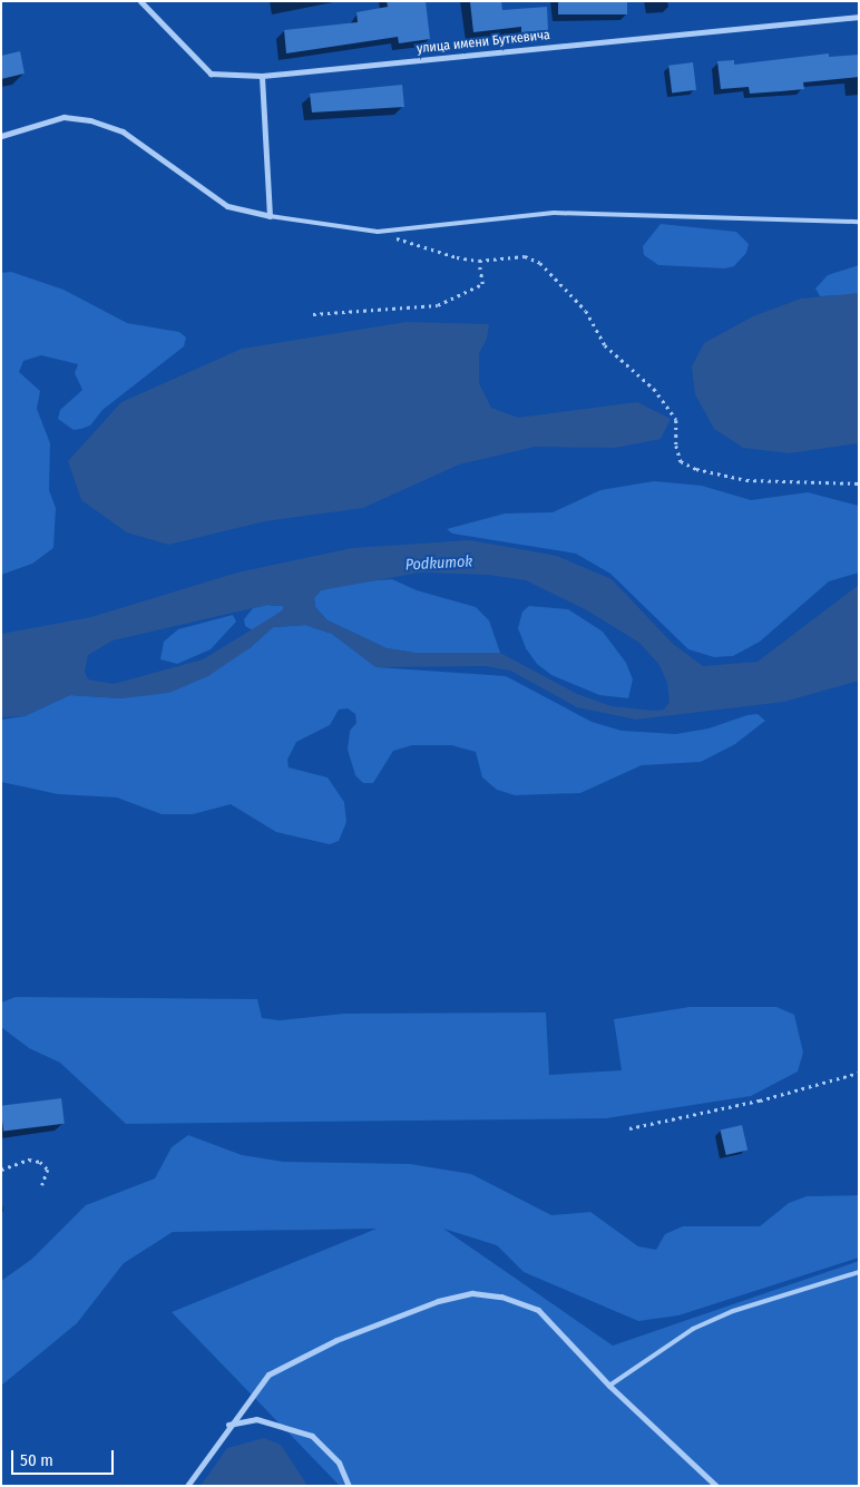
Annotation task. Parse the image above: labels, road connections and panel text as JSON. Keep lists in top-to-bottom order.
{
  "streets": {
    "street": ["улица имени Буткевича"]
  },
  "water": ["Podkumok"],
  "scale_bar": "50 m"
}
